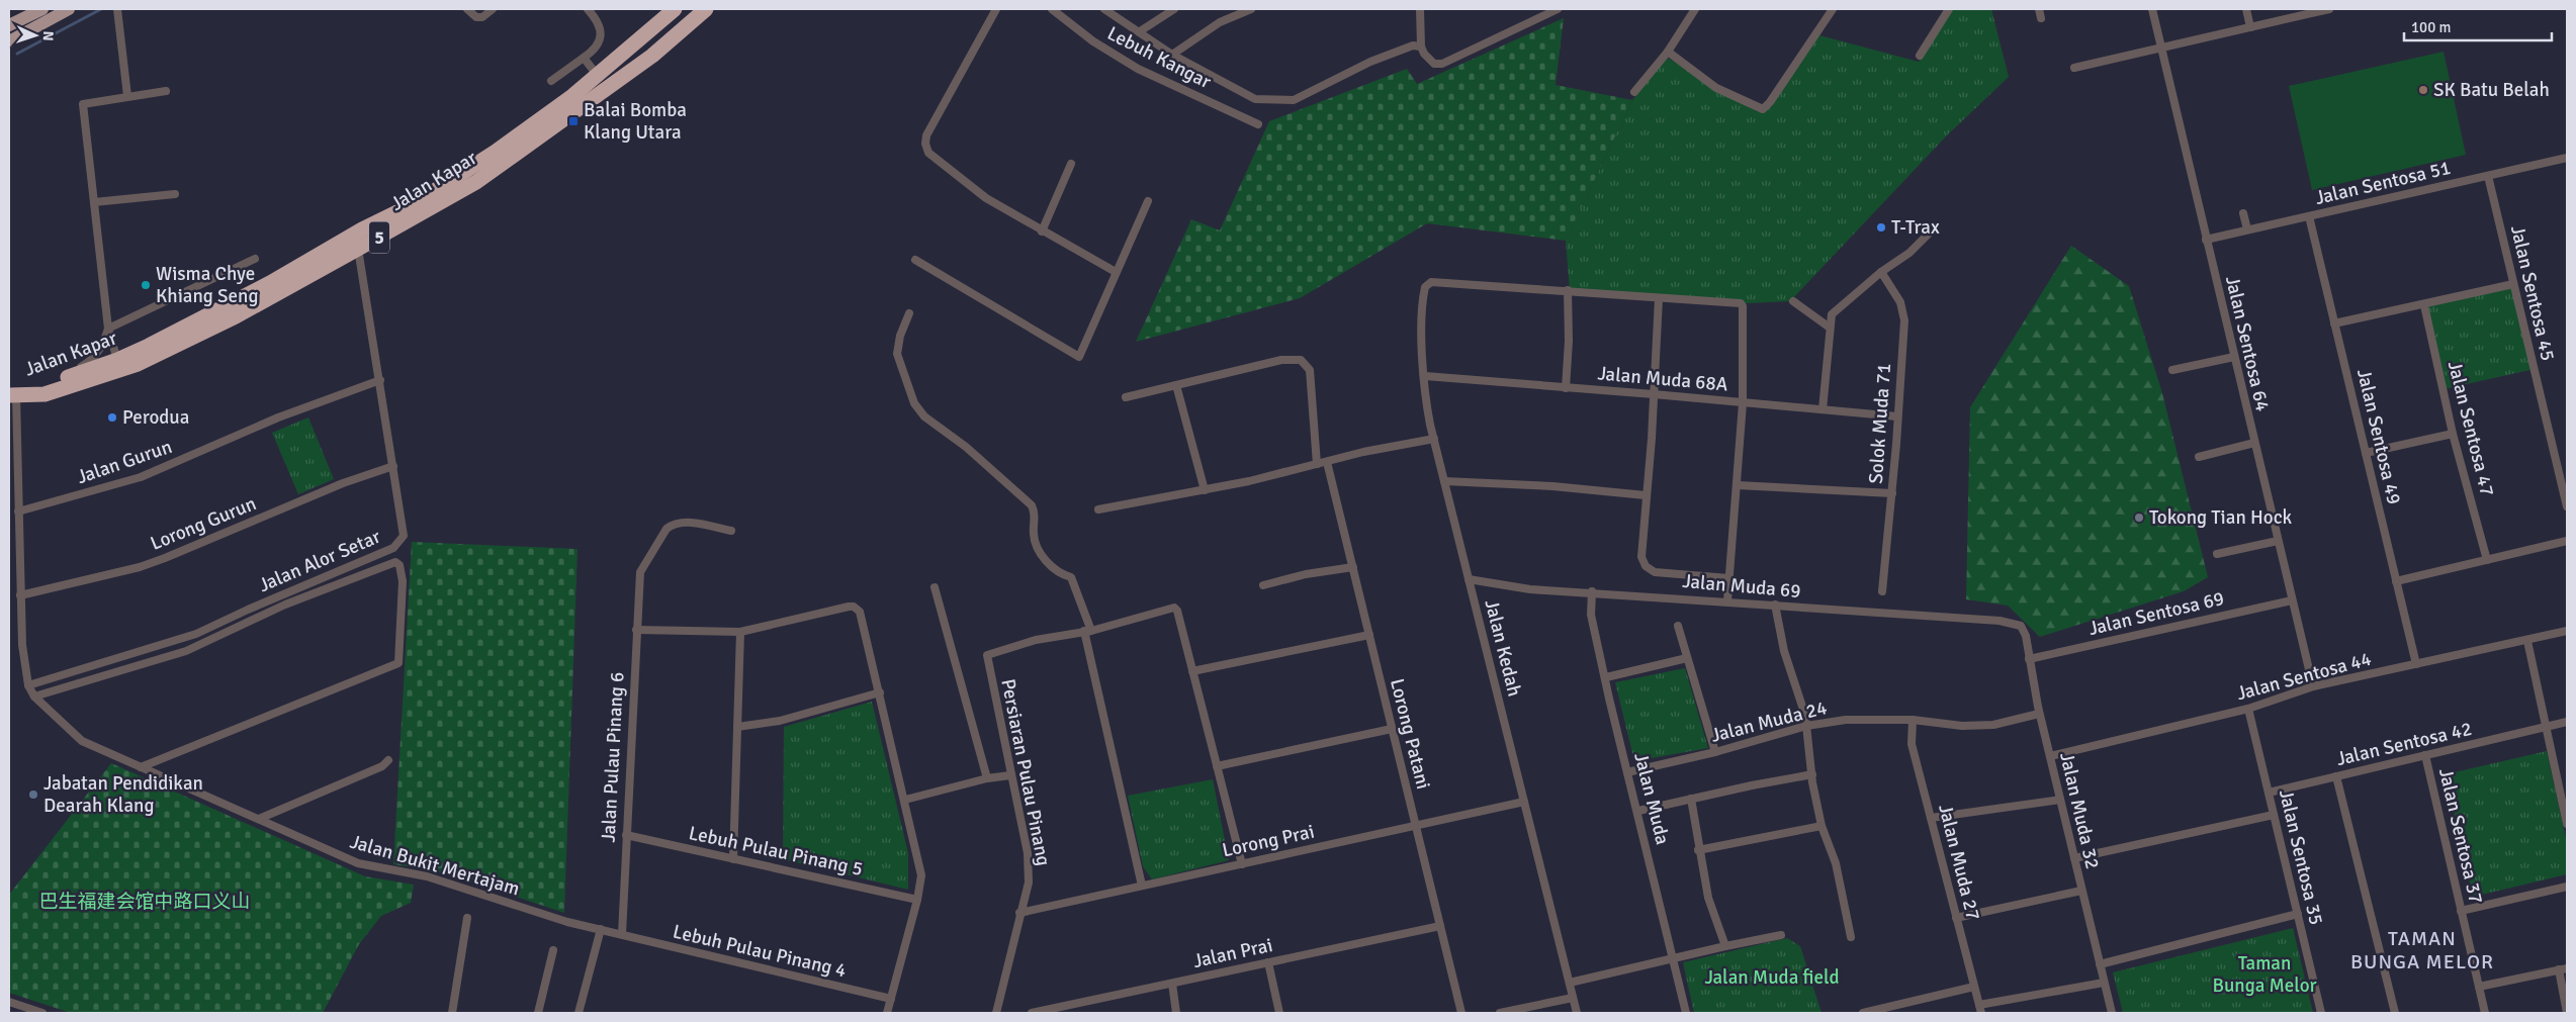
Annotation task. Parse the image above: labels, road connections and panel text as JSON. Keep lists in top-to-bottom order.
{
  "streets": {
    "highway": ["Jalan Kapar", "5"],
    "street": [
      "Lebuh Kangar",
      "Jalan Sentosa 51",
      "Jalan Sentosa 45",
      "Jalan Sentosa 64",
      "Jalan Muda 68A",
      "Solok Muda 71",
      "Jalan Sentosa 47",
      "Jalan Sentosa 49",
      "Jalan Gurun",
      "Lorong Gurun",
      "Jalan Alor Setar",
      "Jalan Muda 69",
      "Jalan Sentosa 69",
      "Jalan Kedah",
      "Jalan Sentosa 44",
      "Jalan Muda 24",
      "Lorong Patani",
      "Jalan Sentosa 42",
      "Jalan Pulau Pinang 6",
      "Persiaran Pulau Pinang",
      "Jalan Muda",
      "Jalan Muda 32",
      "Jalan Sentosa 37",
      "Lorong Prai",
      "Lebuh Pulau Pinang 5",
      "Jalan Sentosa 35",
      "Jalan Muda 27",
      "Jalan Bukit Mertajam",
      "Lebuh Pulau Pinang 4",
      "Jalan Prai"
    ]
  },
  "crossings": [
    ["Jalan Kapar", "Jalan Alor Setar"],
    ["Jalan Kapar", "Jalan Bukit Mertajam"],
    ["Jalan Sentosa 51", "Jalan Sentosa 45"],
    ["Jalan Sentosa 51", "Jalan Sentosa 64"],
    ["Jalan Sentosa 51", "Jalan Sentosa 49"],
    ["Jalan Sentosa 64", "Jalan Sentosa 69"],
    ["Jalan Sentosa 64", "Jalan Sentosa 44"],
    ["Jalan Muda 68A", "Solok Muda 71"],
    ["Jalan Muda 68A", "Jalan Kedah"],
    ["Jalan Sentosa 49", "Jalan Sentosa 44"],
    ["Jalan Gurun", "Jalan Alor Setar"],
    ["Jalan Gurun", "Jalan Bukit Mertajam"],
    ["Lorong Gurun", "Jalan Alor Setar"],
    ["Lorong Gurun", "Jalan Bukit Mertajam"],
    ["Jalan Alor Setar", "Jalan Bukit Mertajam"],
    ["Jalan Muda 69", "Jalan Kedah"],
    ["Jalan Muda 69", "Jalan Muda"],
    ["Jalan Muda 69", "Jalan Muda 32"],
    ["Jalan Sentosa 69", "Jalan Muda 32"],
    ["Jalan Kedah", "Lorong Prai"],
    ["Jalan Sentosa 44", "Jalan Muda 32"],
    ["Jalan Sentosa 44", "Jalan Sentosa 35"],
    ["Jalan Muda 24", "Jalan Muda"],
    ["Jalan Muda 24", "Jalan Muda 32"],
    ["Jalan Muda 24", "Jalan Muda 27"],
    ["Lorong Patani", "Lorong Prai"],
    ["Lorong Patani", "Jalan Prai"],
    ["Jalan Sentosa 42", "Jalan Sentosa 37"],
    ["Jalan Sentosa 42", "Jalan Sentosa 35"],
    ["Jalan Pulau Pinang 6", "Lebuh Pulau Pinang 5"],
    ["Jalan Pulau Pinang 6", "Jalan Bukit Mertajam"],
    ["Jalan Pulau Pinang 6", "Lebuh Pulau Pinang 4"],
    ["Persiaran Pulau Pinang", "Lorong Prai"],
    ["Jalan Bukit Mertajam", "Lebuh Pulau Pinang 4"]
  ],
  "districts": ["TAMAN BUNGA MELOR"],
  "parks": ["巴生福建会馆中路口义山", "Taman Bunga Melor", "Jalan Muda field"],
  "places": {
    "other": [
      "SK Batu Belah",
      "T-Trax",
      "Wisma Chye Khiang Seng",
      "Perodua",
      "Tokong Tian Hock",
      "Jabatan Pendidikan Dearah Klang"
    ],
    "transit": ["Balai Bomba Klang Utara"]
  },
  "scale_bar": "100 m",
  "north": "right"
}
